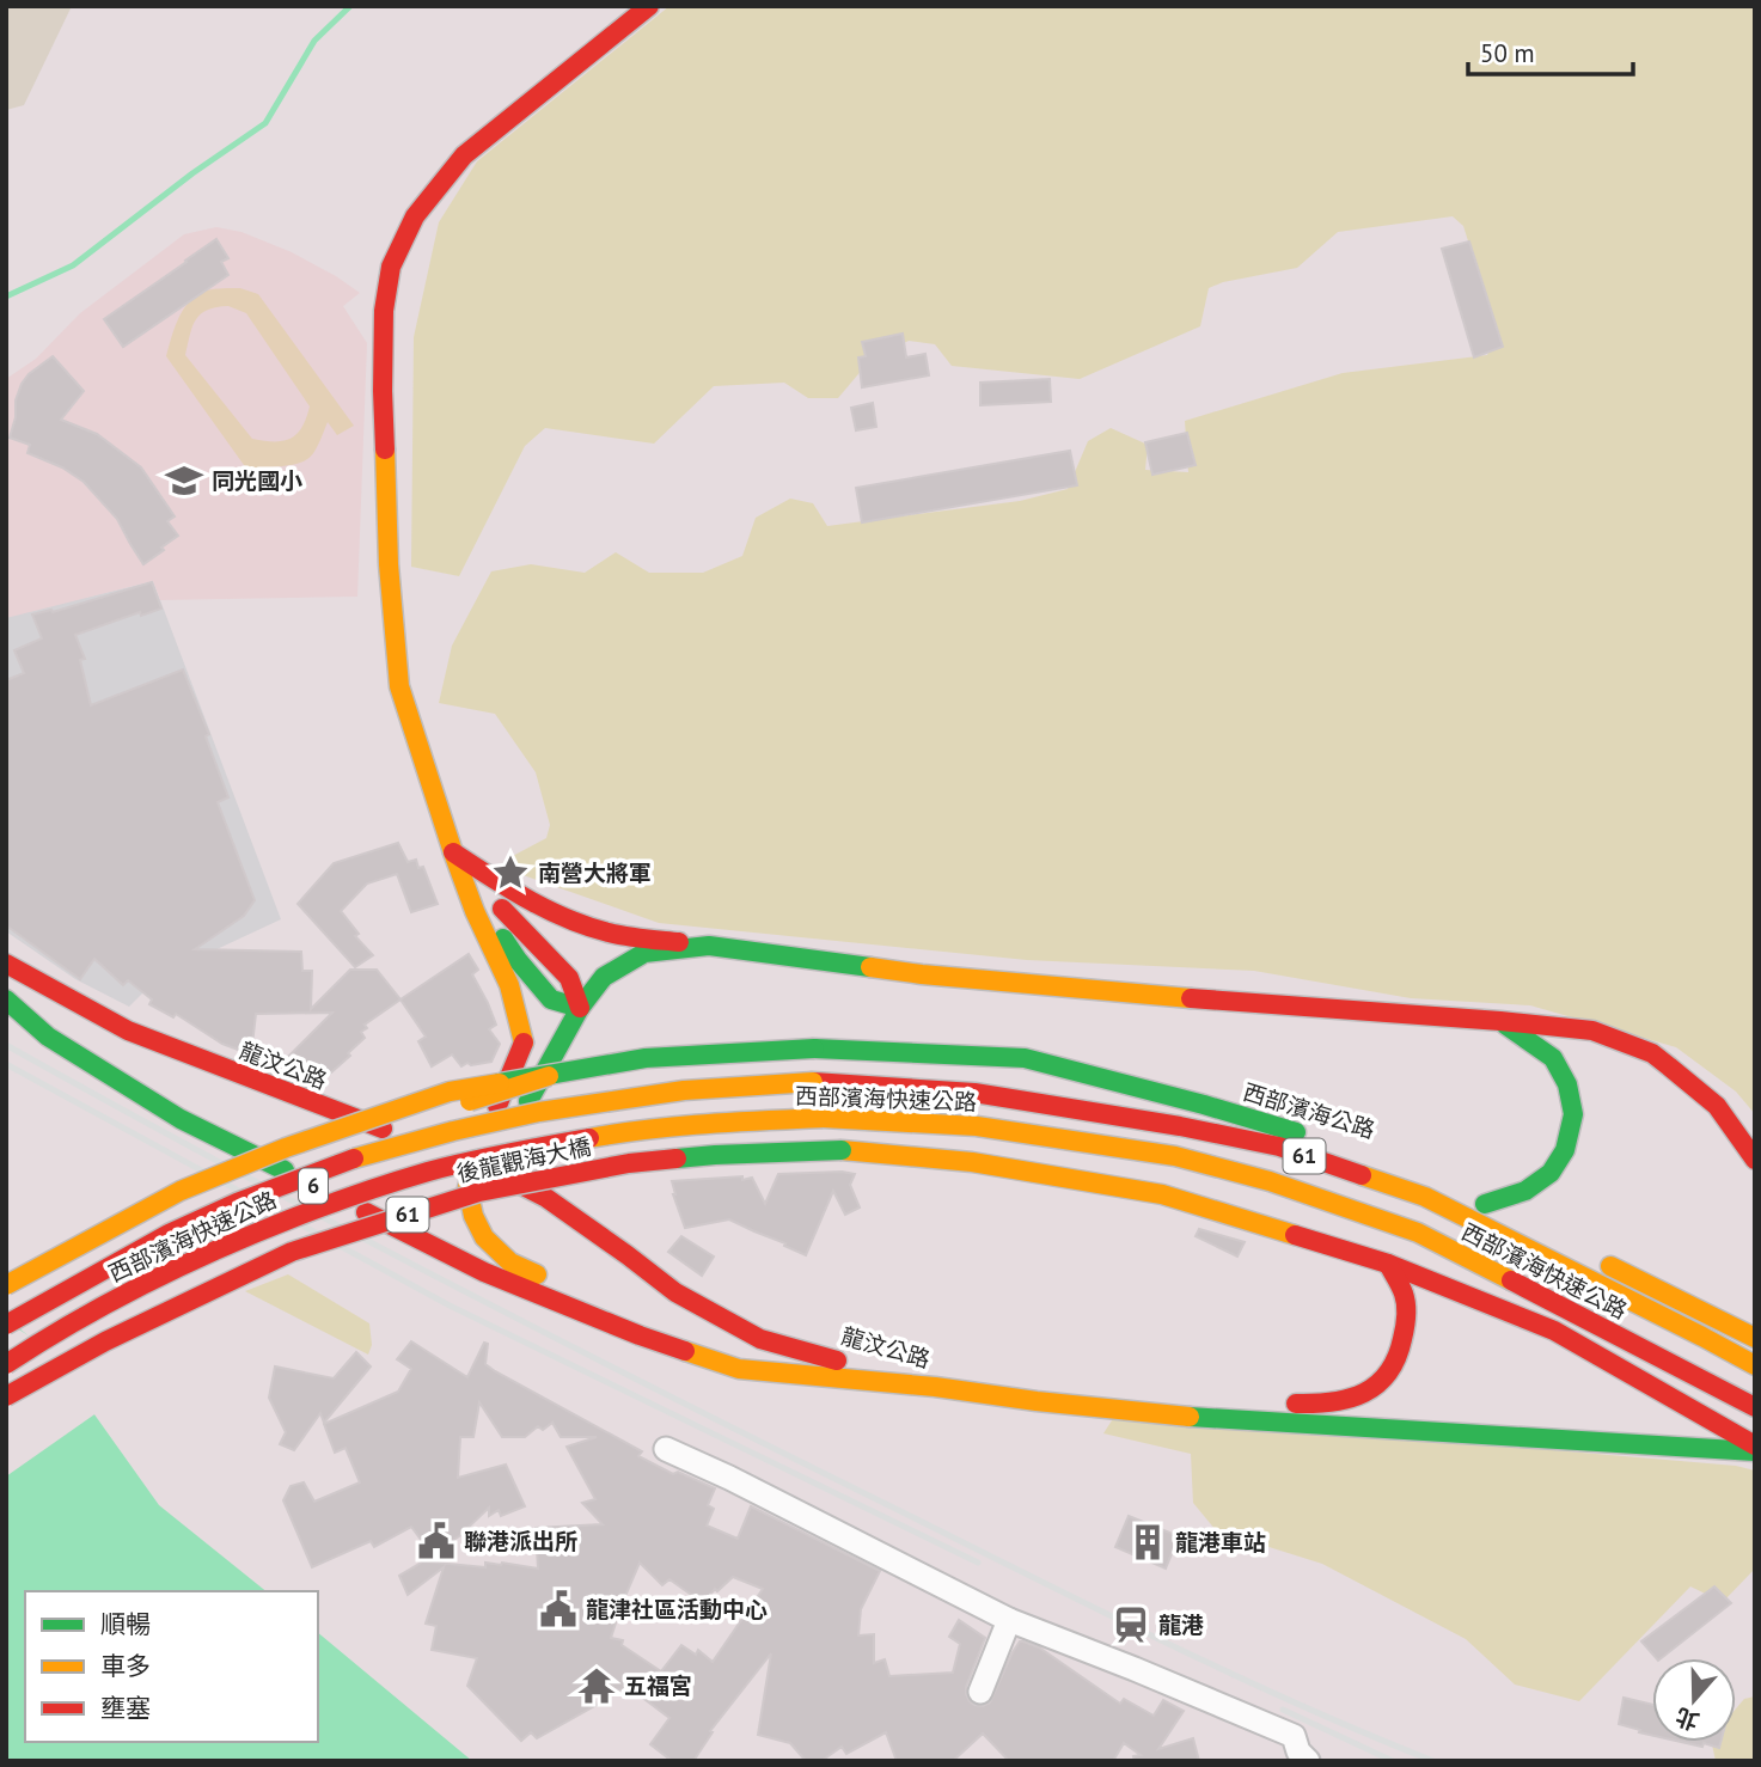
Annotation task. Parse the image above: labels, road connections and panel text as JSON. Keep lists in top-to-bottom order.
{
  "streets": {
    "main road": [
      "龍汶公路",
      "西部濱海快速公路",
      "西部濱海公路",
      "61",
      "後龍觀海大橋",
      "6"
    ]
  },
  "crossings": [
    ["西部濱海公路", "61"],
    ["61", "後龍觀海大橋"]
  ],
  "places": {
    "school or university": ["同光國小"],
    "place": ["南營大將軍"],
    "public building": ["聯港派出所", "龍津社區活動中心"],
    "building": ["龍港車站"],
    "station": ["龍港"],
    "temple": ["五福宮"]
  },
  "legend": ["順暢", "車多", "壅塞"],
  "scale_bar": "50 m",
  "north": "bottom"
}
